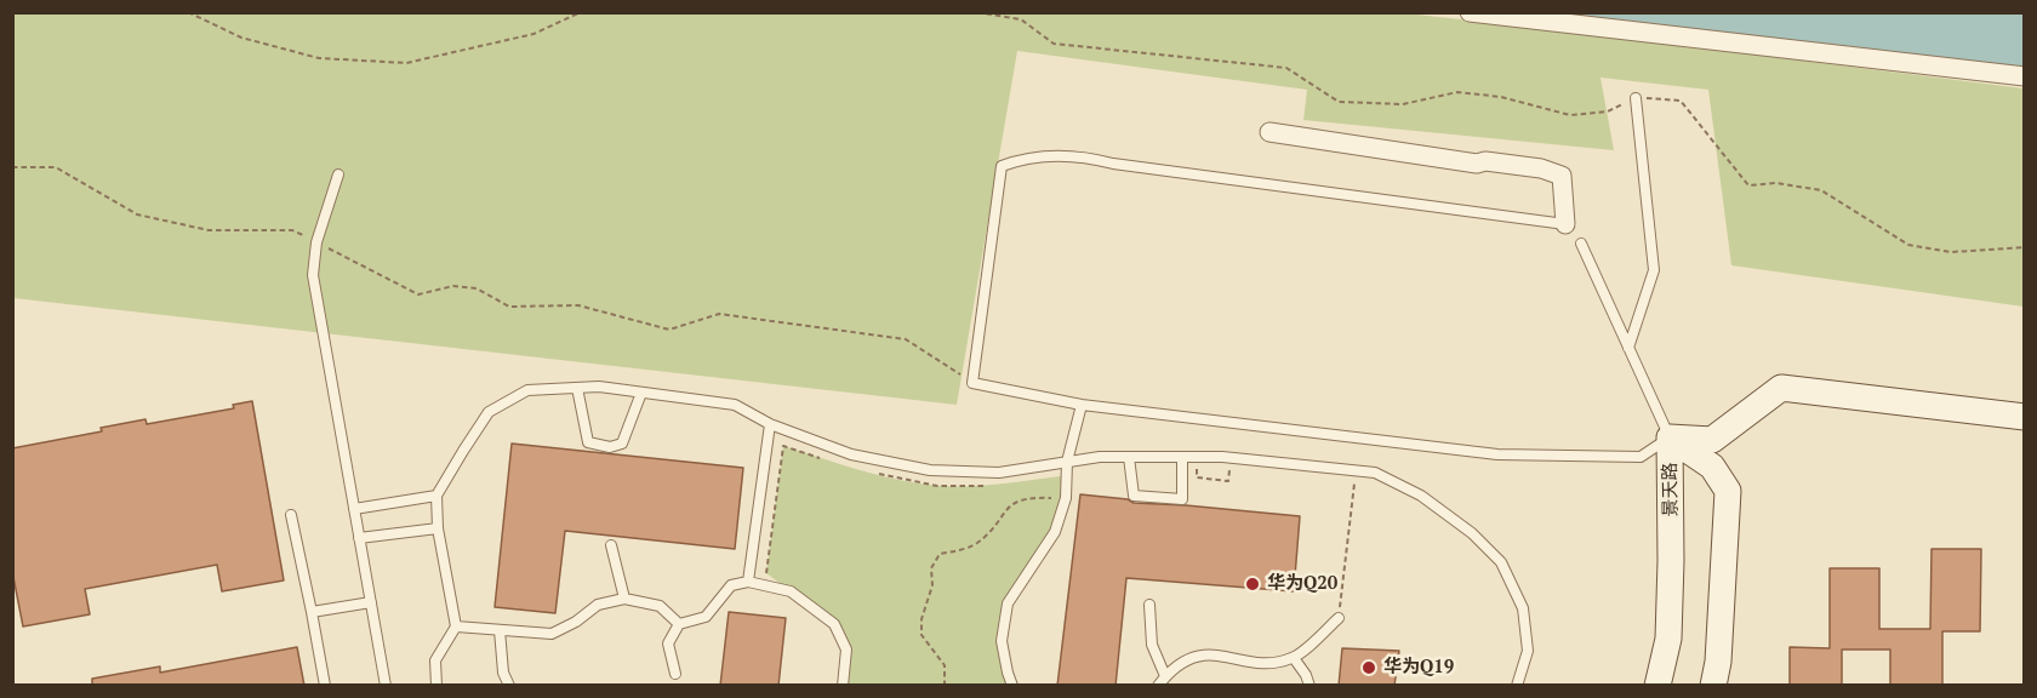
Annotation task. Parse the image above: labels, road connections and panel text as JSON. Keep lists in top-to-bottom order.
{
  "streets": {
    "street": ["景天路"]
  },
  "places": ["华为Q20", "华为Q19"]
}
